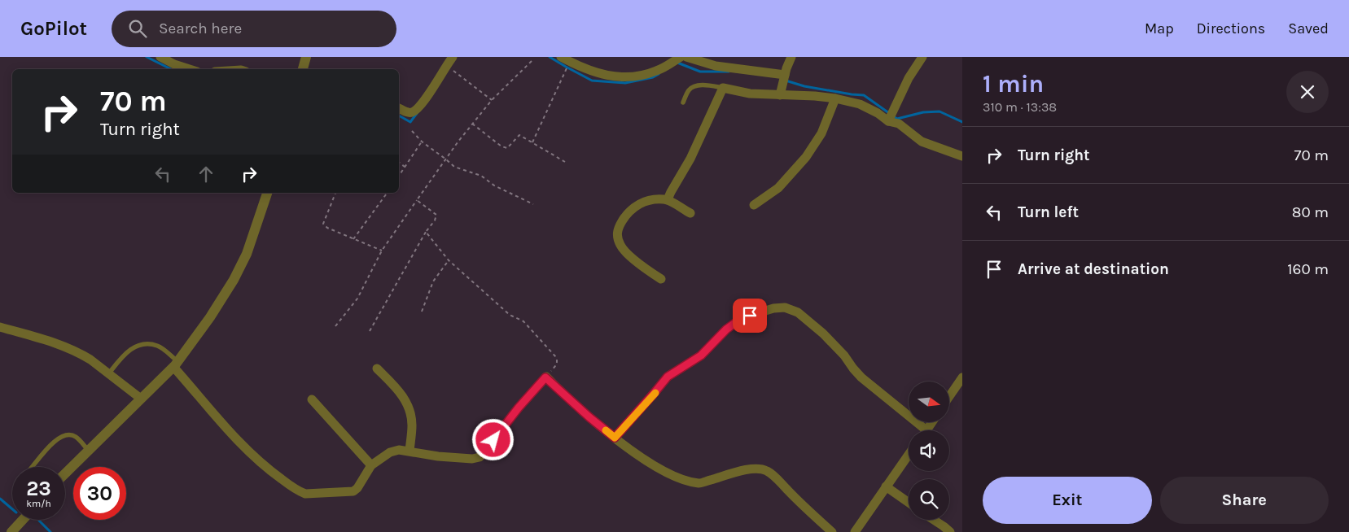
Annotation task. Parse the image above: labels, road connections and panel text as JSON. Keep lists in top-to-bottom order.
{
  "north": "right",
  "page": {
    "header": "GoPilot",
    "search": "Search here",
    "nav": ["Map", "Directions", "Saved"],
    "heading": ["1 min", "310 m · 13:38"],
    "turn": ["70 m", "Turn right"],
    "list": [
      {
        "name": "Turn right",
        "value": "70 m"
      },
      {
        "name": "Turn left",
        "value": "80 m"
      },
      {
        "name": "Arrive at destination",
        "value": "160 m"
      }
    ],
    "speed": "23 km/h",
    "limit": "30",
    "buttons": ["Exit", "Share"]
  }
}
